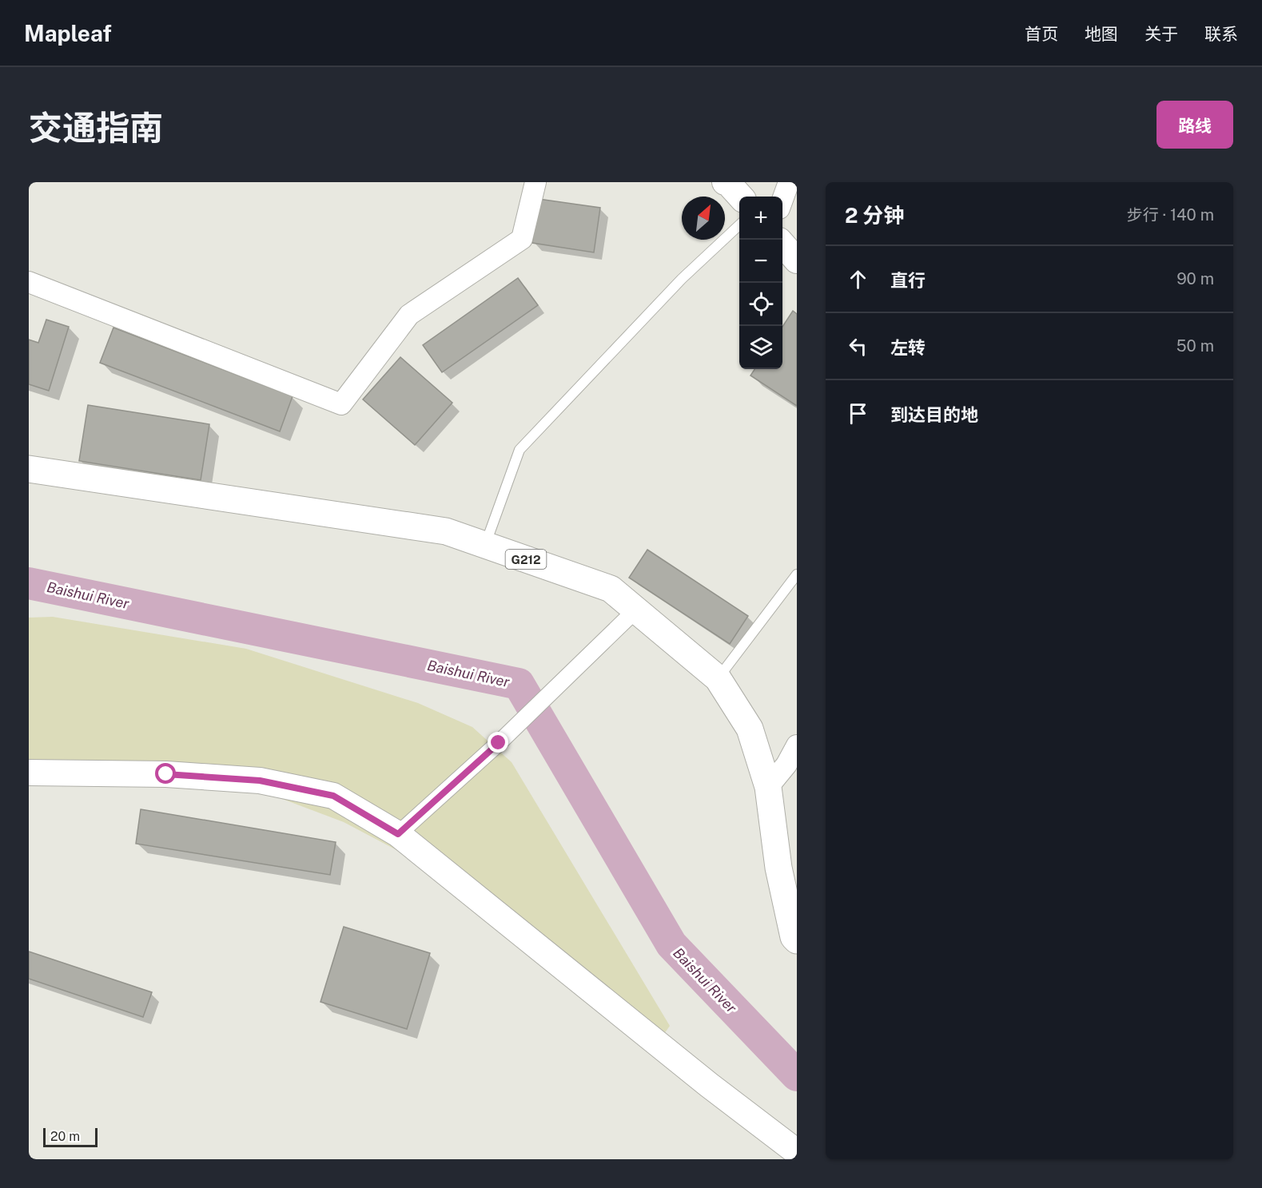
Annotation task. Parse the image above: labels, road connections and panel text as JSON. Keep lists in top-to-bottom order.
{
  "streets": {
    "highway": ["G212"]
  },
  "water": ["Baishui River"],
  "scale_bar": "20 m",
  "north": "top right",
  "page": {
    "header": "Mapleaf",
    "nav": [
      "首页",
      "地图",
      "关于",
      "联系"
    ],
    "title": "交通指南",
    "buttons": "路线",
    "heading": ["2 分钟", "步行 · 140 m"],
    "map_buttons": ["+", "−"],
    "list": [
      ["直行", "90 m"],
      ["左转", "50 m"],
      "到达目的地"
    ],
    "scale": "20 m"
  }
}
